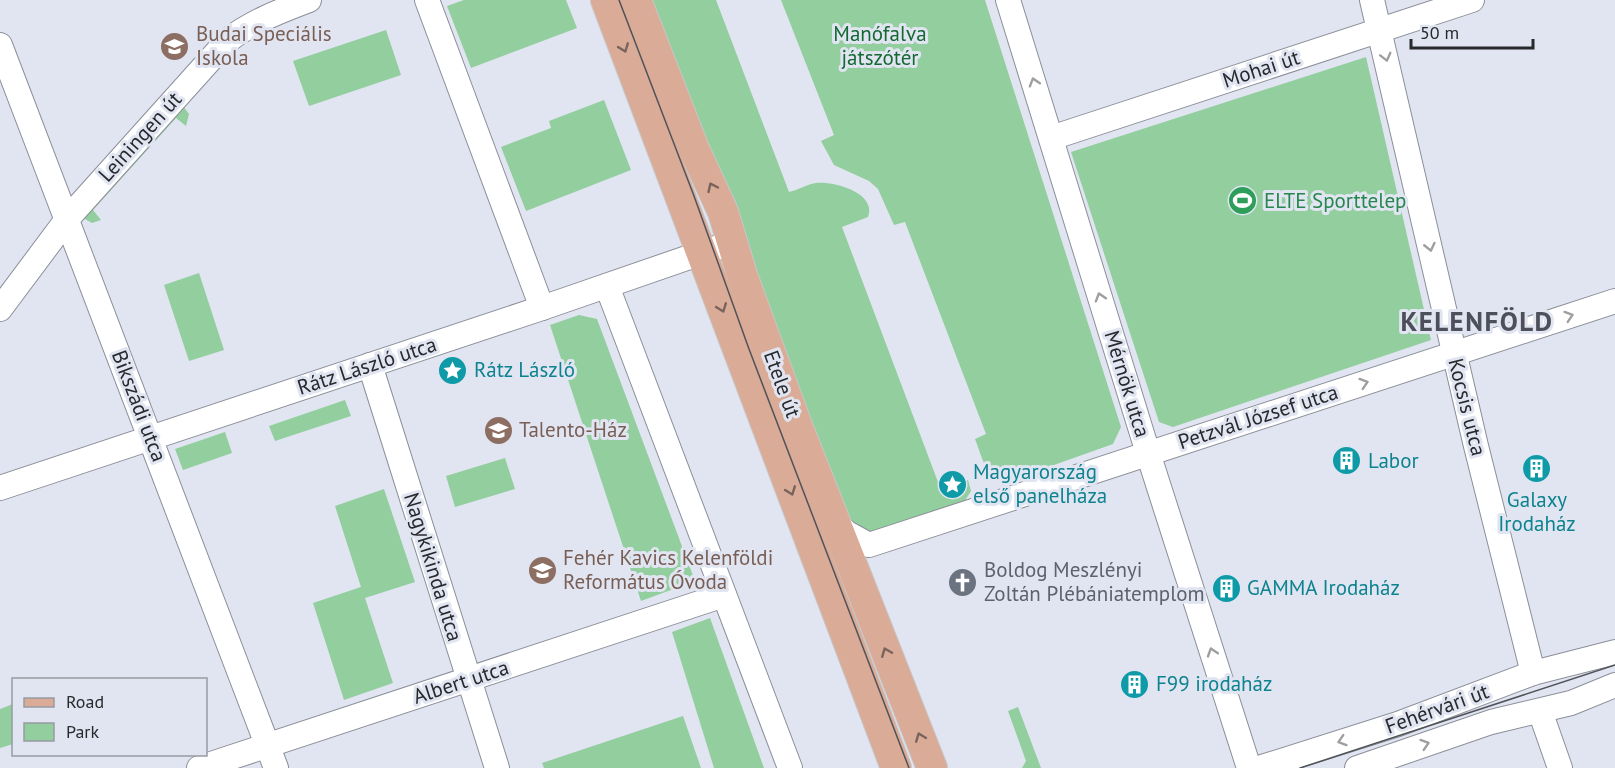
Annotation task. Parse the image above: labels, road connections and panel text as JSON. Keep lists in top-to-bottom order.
{
  "streets": {
    "main road": ["Etele út"],
    "street": [
      "Mohai út",
      "Leiningen út",
      "Rátz László utca",
      "Mérnök utca",
      "Bikszádi utca",
      "Kocsis utca",
      "Petzvál József utca",
      "Nagykikinda utca",
      "Albert utca",
      "Fehérvári út"
    ]
  },
  "crossings": [
    ["Mohai út", "Mérnök utca"],
    ["Mohai út", "Kocsis utca"],
    ["Leiningen út", "Bikszádi utca"],
    ["Rátz László utca", "Etele út"],
    ["Rátz László utca", "Bikszádi utca"],
    ["Rátz László utca", "Nagykikinda utca"],
    ["Mérnök utca", "Petzvál József utca"],
    ["Bikszádi utca", "Albert utca"],
    ["Kocsis utca", "Petzvál József utca"],
    ["Kocsis utca", "Fehérvári út"],
    ["Nagykikinda utca", "Albert utca"]
  ],
  "one_way": ["Mérnök utca", "Kocsis utca", "Petzvál József utca"],
  "districts": ["KELENFÖLD"],
  "parks": ["Manófalva játszótér"],
  "places": {
    "school or university": ["Budai Speciális Iskola", "Talento-Ház", "Fehér Kavics Kelenföldi Református Óvoda"],
    "sports": ["ELTE Sporttelep"],
    "place": ["Rátz László", "Magyarország első panelháza"],
    "building": [
      "Labor",
      "Galaxy Irodaház",
      "GAMMA Irodaház",
      "F99 irodaház"
    ],
    "church": ["Boldog Meszlényi Zoltán Plébániatemplom"]
  },
  "legend": ["Road", "Park"],
  "scale_bar": "50 m"
}
